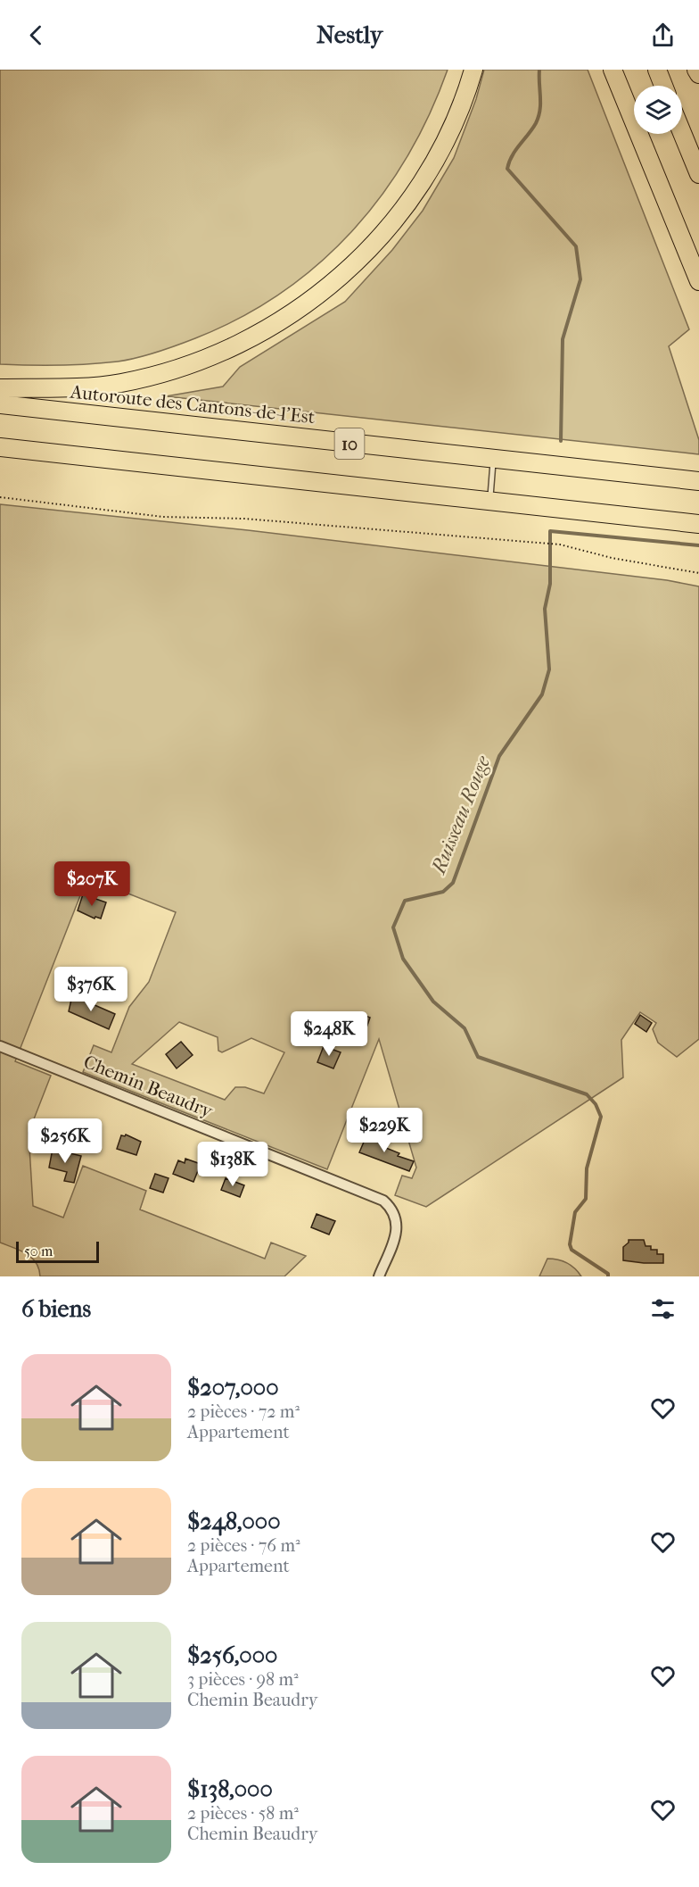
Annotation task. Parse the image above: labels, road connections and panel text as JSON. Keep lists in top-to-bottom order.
{
  "streets": {
    "highway": ["Autoroute des Cantons-de-l'Est", "10"],
    "street": ["Chemin Beaudry"]
  },
  "water": ["Ruisseau Rouge"],
  "scale_bar": "50 m",
  "page": {
    "header": "Nestly",
    "price": [
      "$207K",
      "$376K",
      "$248K",
      "$229K",
      "$256K",
      "$138K"
    ],
    "scale": "50 m",
    "heading": "6 biens",
    "list": [
      {
        "name": "$207,000",
        "note": "2 pièces · 72 m² · Appartement"
      },
      {
        "name": "$248,000",
        "note": "2 pièces · 76 m² · Appartement"
      },
      {
        "name": "$256,000",
        "note": "3 pièces · 98 m² · Chemin Beaudry"
      },
      {
        "name": "$138,000",
        "note": "2 pièces · 58 m² · Chemin Beaudry"
      }
    ]
  }
}
